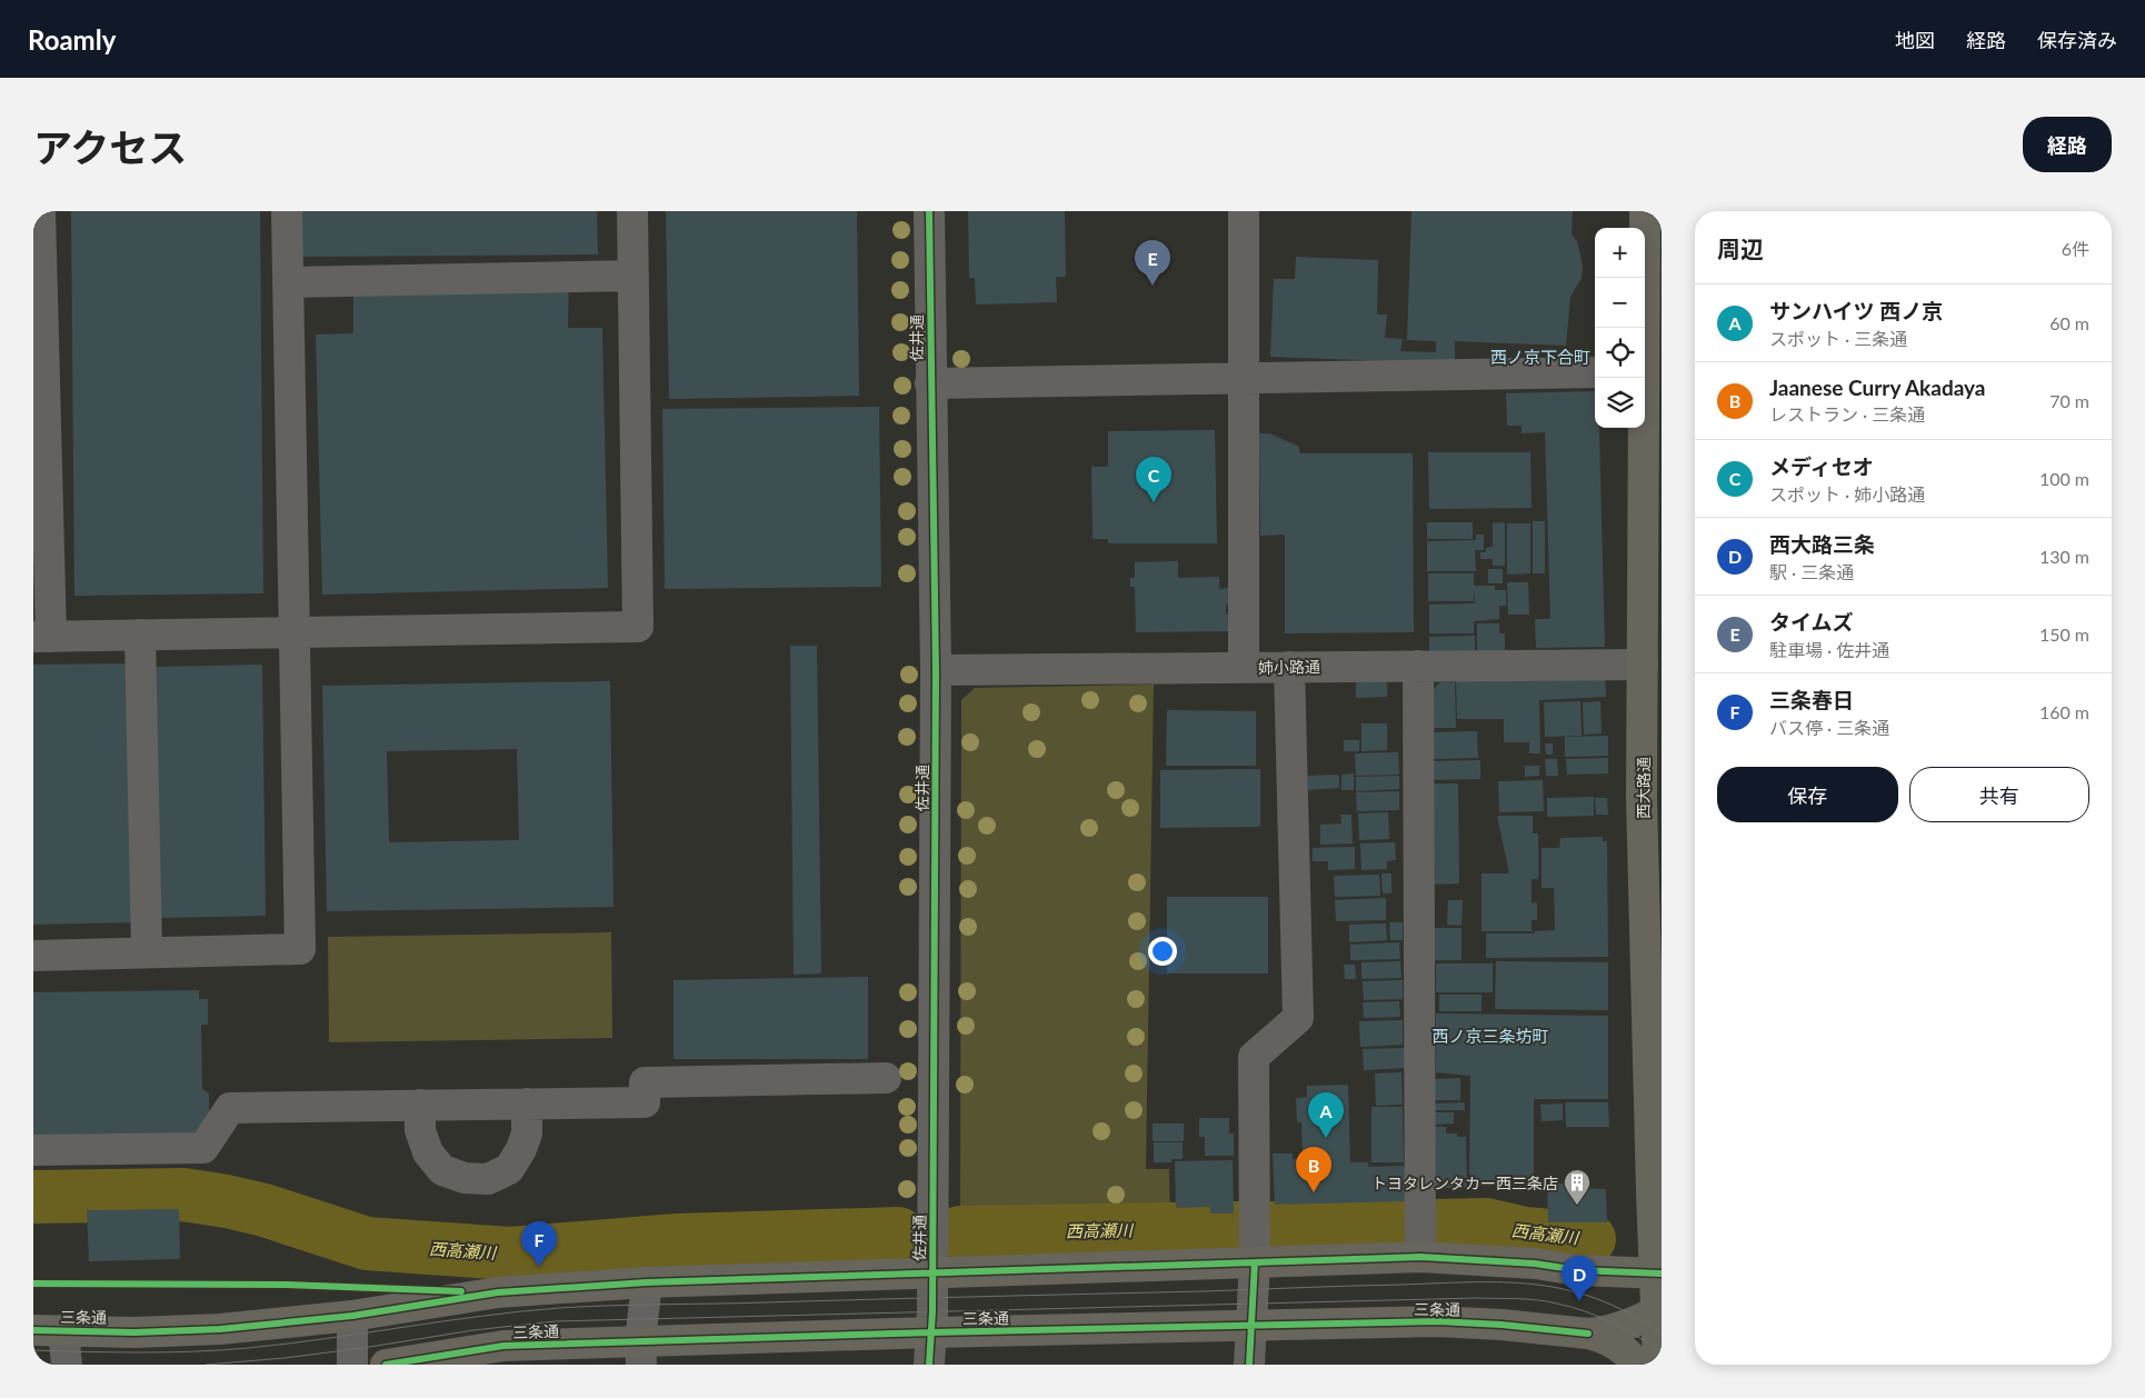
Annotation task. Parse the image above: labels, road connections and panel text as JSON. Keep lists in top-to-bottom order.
{
  "streets": {
    "main road": ["西大路通", "三条通"],
    "street": ["佐井通", "姉小路通"]
  },
  "crossings": [
    ["佐井通", "姉小路通"],
    ["佐井通", "三条通"],
    ["姉小路通", "西大路通"],
    ["西大路通", "三条通"]
  ],
  "districts": ["西ノ京下合町", "西ノ京三条坊町"],
  "water": ["西高瀬川"],
  "places": {
    "building": ["トヨタレンタカー西三条店"]
  },
  "page": {
    "header": "Roamly",
    "nav": ["地図", "経路", "保存済み"],
    "title": "アクセス",
    "buttons": [
      "経路",
      ["保存", "共有"]
    ],
    "heading": ["周辺", "6件"],
    "map_buttons": ["+", "−"],
    "pins": [
      "E",
      "C",
      "A",
      "B",
      "F",
      "D"
    ],
    "list": [
      {
        "mark": "A",
        "name": "サンハイツ 西ノ京",
        "note": "スポット · 三条通",
        "value": "60 m"
      },
      {
        "mark": "B",
        "name": "Jaanese Curry Akadaya",
        "note": "レストラン · 三条通",
        "value": "70 m"
      },
      {
        "mark": "C",
        "name": "メディセオ",
        "note": "スポット · 姉小路通",
        "value": "100 m"
      },
      {
        "mark": "D",
        "name": "西大路三条",
        "note": "駅 · 三条通",
        "value": "130 m"
      },
      {
        "mark": "E",
        "name": "タイムズ",
        "note": "駐車場 · 佐井通",
        "value": "150 m"
      },
      {
        "mark": "F",
        "name": "三条春日",
        "note": "バス停 · 三条通",
        "value": "160 m"
      }
    ]
  }
}
